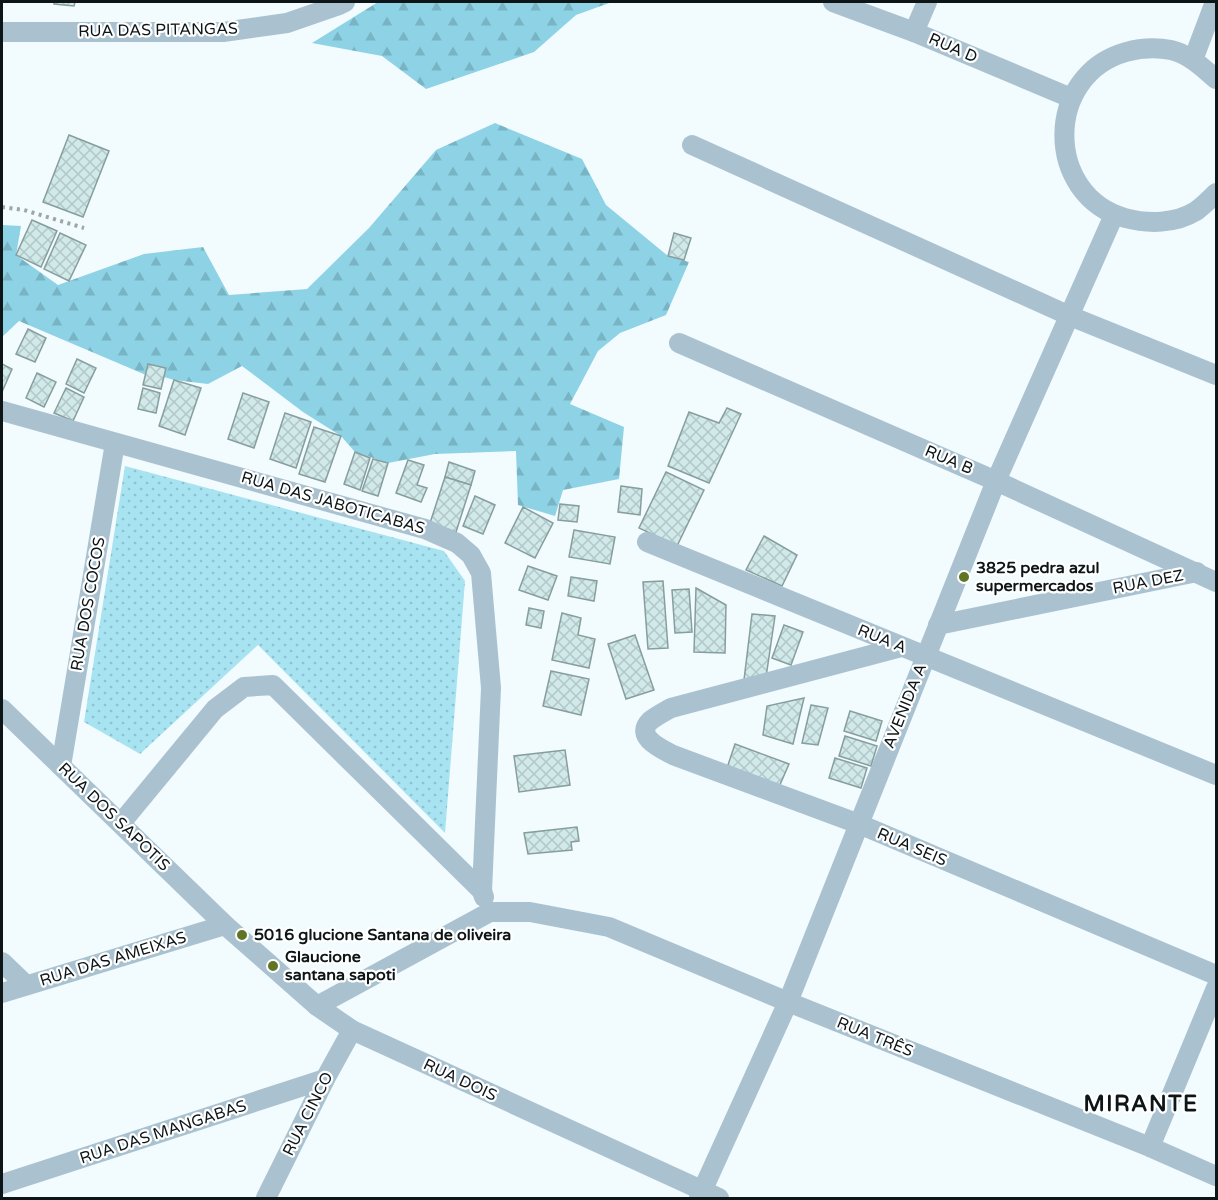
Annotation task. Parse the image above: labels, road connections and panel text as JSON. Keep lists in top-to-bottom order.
{
  "streets": {
    "street": [
      "RUA DAS PITANGAS",
      "RUA D",
      "RUA B",
      "RUA DAS JABOTICABAS",
      "RUA DEZ",
      "RUA DOS COCOS",
      "RUA A",
      "AVENIDA A",
      "RUA DOS SAPOTIS",
      "RUA SEIS",
      "RUA DAS AMEIXAS",
      "RUA TRÊS",
      "RUA DOIS",
      "RUA CINCO",
      "RUA DAS MANGABAS"
    ]
  },
  "crossings": [
    ["RUA B", "RUA DEZ"],
    ["RUA B", "AVENIDA A"],
    ["RUA DAS JABOTICABAS", "RUA DOS COCOS"],
    ["RUA DAS JABOTICABAS", "RUA DOS SAPOTIS"],
    ["RUA DAS JABOTICABAS", "RUA TRÊS"],
    ["RUA DEZ", "AVENIDA A"],
    ["RUA DOS COCOS", "RUA DOS SAPOTIS"],
    ["RUA A", "AVENIDA A"],
    ["RUA A", "RUA SEIS"],
    ["AVENIDA A", "RUA SEIS"],
    ["AVENIDA A", "RUA TRÊS"],
    ["AVENIDA A", "RUA DOIS"],
    ["RUA DOS SAPOTIS", "RUA DAS AMEIXAS"],
    ["RUA DOS SAPOTIS", "RUA DOIS"],
    ["RUA DAS AMEIXAS", "RUA DOIS"],
    ["RUA DOIS", "RUA CINCO"],
    ["RUA CINCO", "RUA DAS MANGABAS"]
  ],
  "districts": ["MIRANTE"],
  "places": ["3825 pedra azul supermercados", "5016 glucione Santana de oliveira", "Glaucione santana sapoti"]
}
